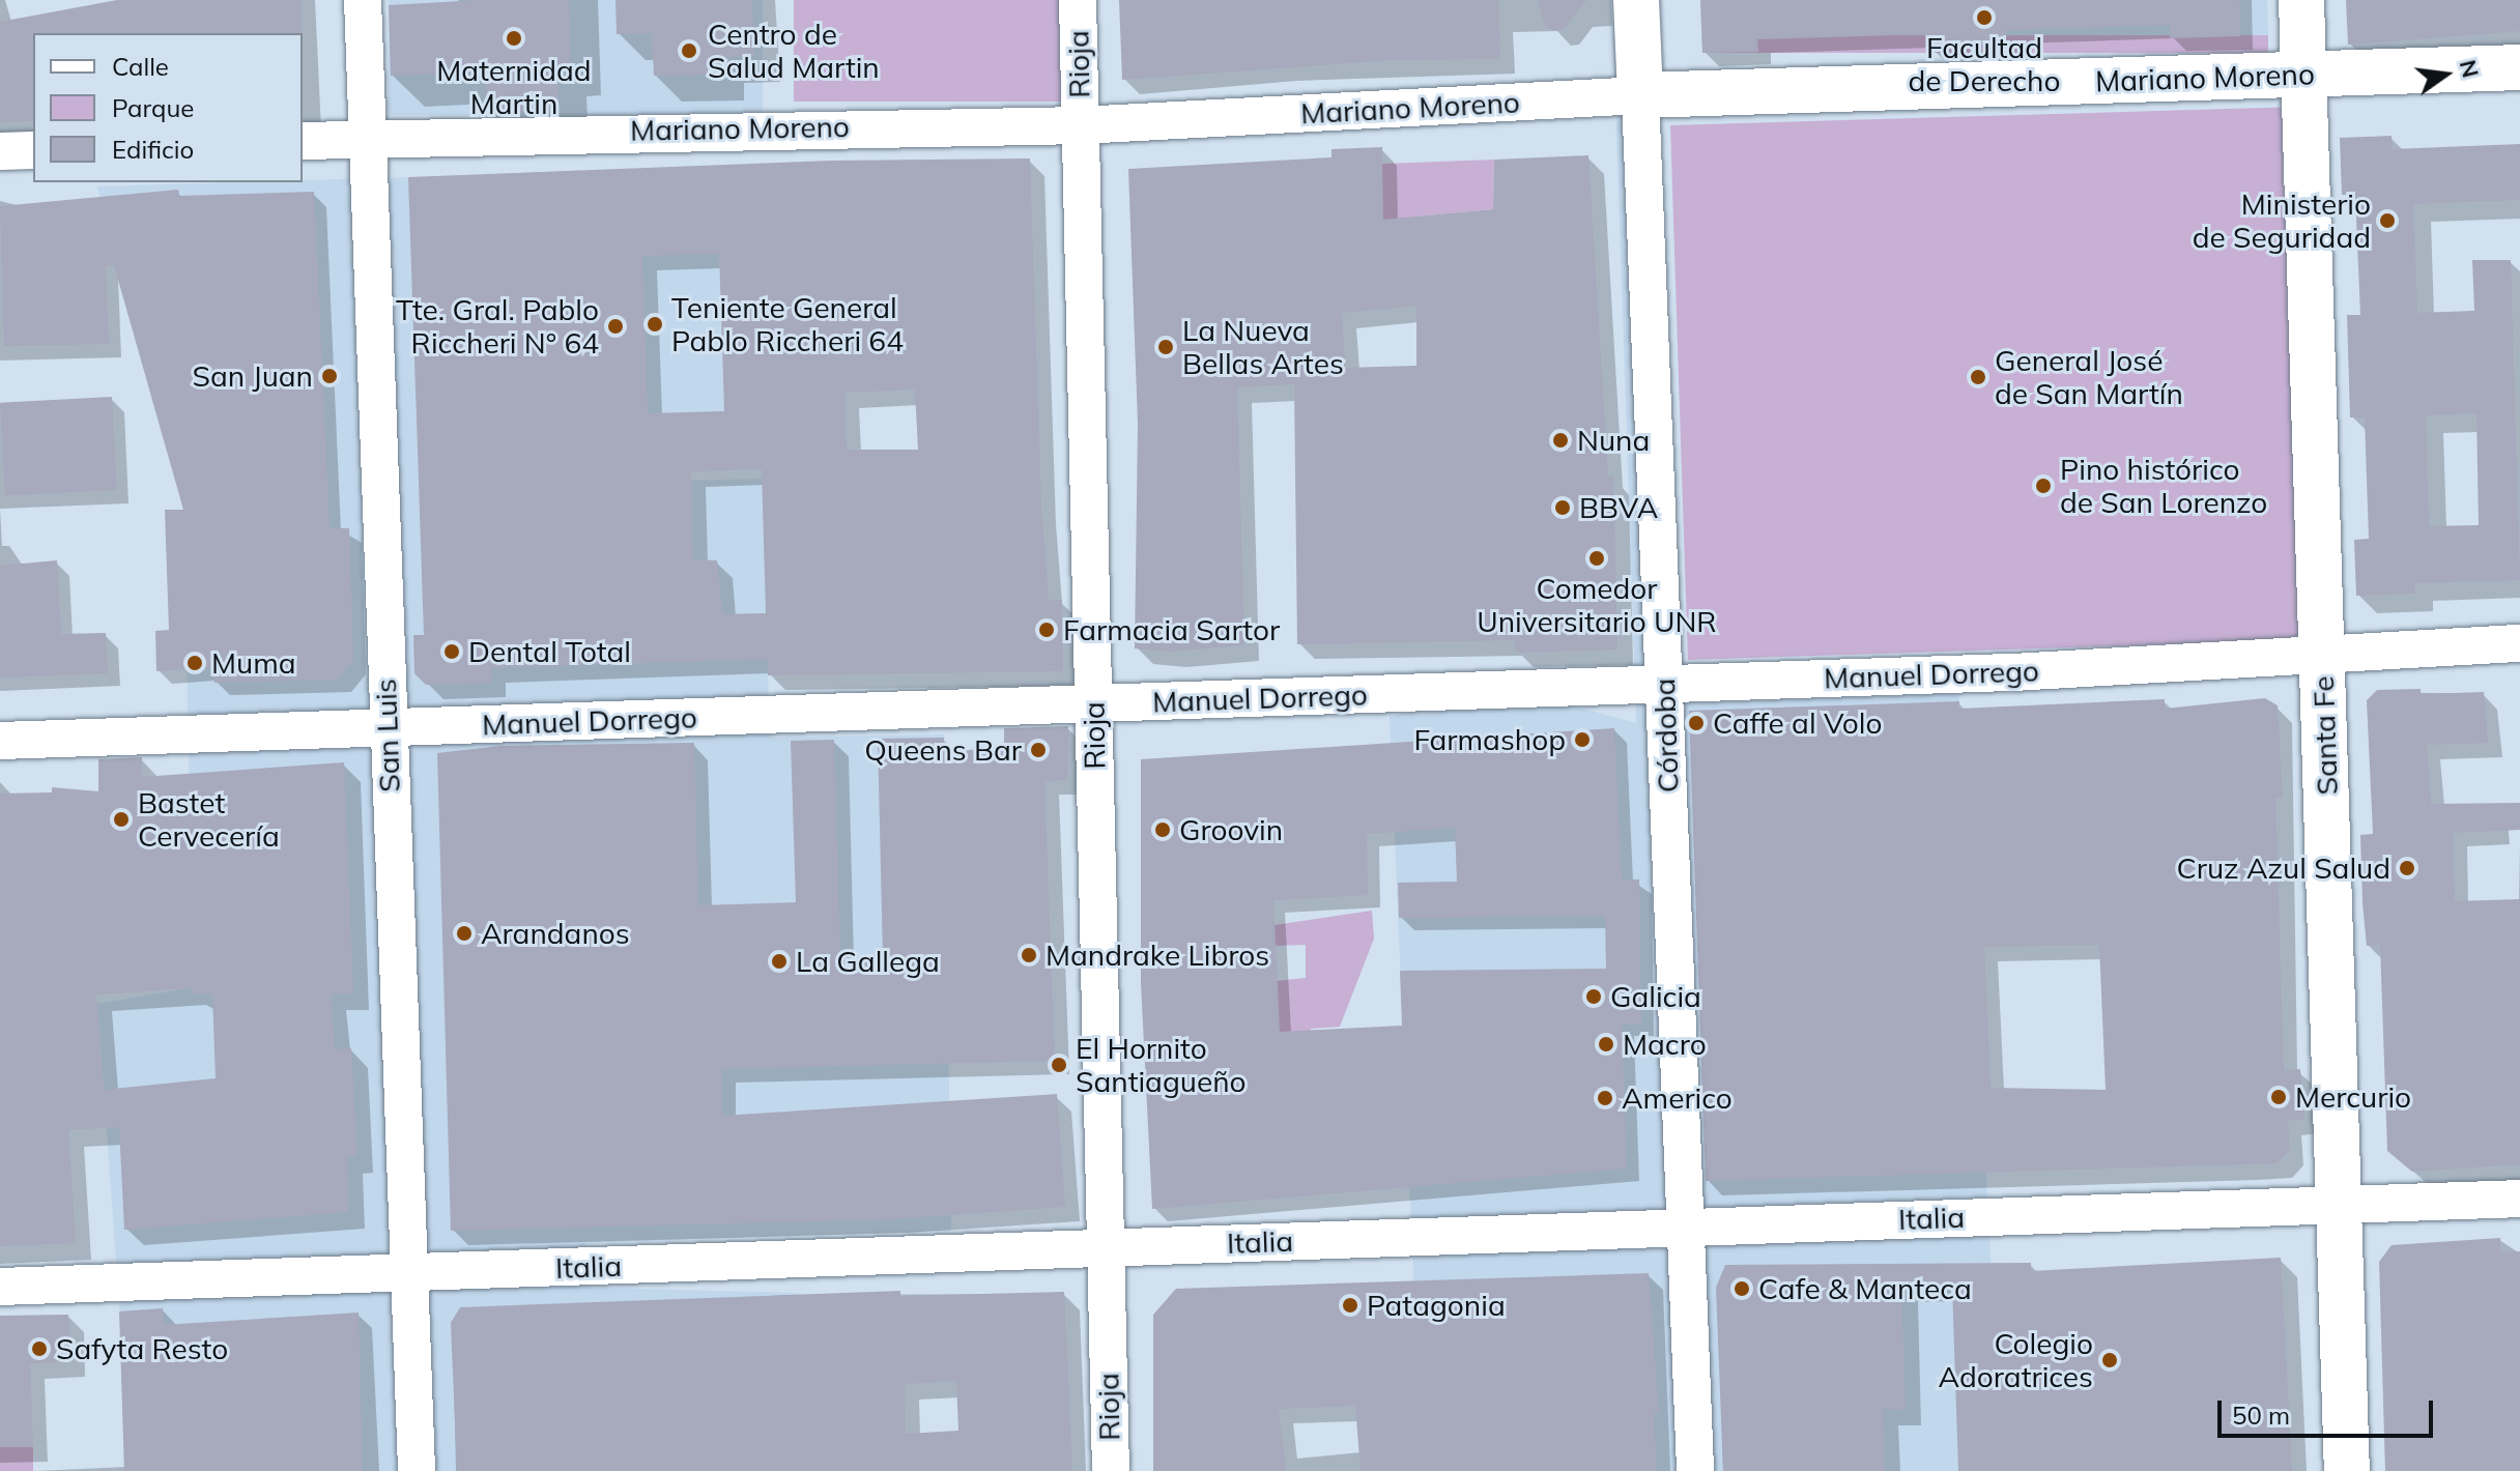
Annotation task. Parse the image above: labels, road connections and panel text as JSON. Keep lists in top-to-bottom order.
{
  "streets": {
    "main road": ["Mariano Moreno", "Córdoba", "Santa Fe"],
    "street": [
      "Rioja",
      "Manuel Dorrego",
      "San Luis",
      "Italia"
    ]
  },
  "crossings": [
    ["Rioja", "Mariano Moreno"],
    ["Rioja", "Manuel Dorrego"],
    ["Rioja", "Italia"],
    ["Mariano Moreno", "San Luis"],
    ["Mariano Moreno", "Córdoba"],
    ["Mariano Moreno", "Santa Fe"],
    ["Manuel Dorrego", "San Luis"],
    ["Manuel Dorrego", "Córdoba"],
    ["Manuel Dorrego", "Santa Fe"],
    ["San Luis", "Italia"],
    ["Córdoba", "Italia"],
    ["Santa Fe", "Italia"]
  ],
  "places": [
    "Facultad de Derecho",
    "Maternidad Martin",
    "Centro de Salud Martin",
    "Ministerio de Seguridad",
    "Teniente General Pablo Riccheri 64",
    "Tte. Gral. Pablo Riccheri N° 64",
    "La Nueva Bellas Artes",
    "San Juan",
    "General José de San Martín",
    "Nuna",
    "Pino histórico de San Lorenzo",
    "BBVA",
    "Comedor Universitario UNR",
    "Farmacia Sartor",
    "Dental Total",
    "Muma",
    "Caffe al Volo",
    "Farmashop",
    "Queens Bar",
    "Bastet Cervecería",
    "Groovin",
    "Cruz Azul Salud",
    "Arandanos",
    "Mandrake Libros",
    "La Gallega",
    "Galicia",
    "Macro",
    "El Hornito Santiagueño",
    "Mercurio",
    "Americo",
    "Cafe & Manteca",
    "Patagonia",
    "Safyta Resto",
    "Colegio Adoratrices"
  ],
  "legend": ["Calle", "Parque", "Edificio"],
  "scale_bar": "50 m",
  "north": "right"
}
